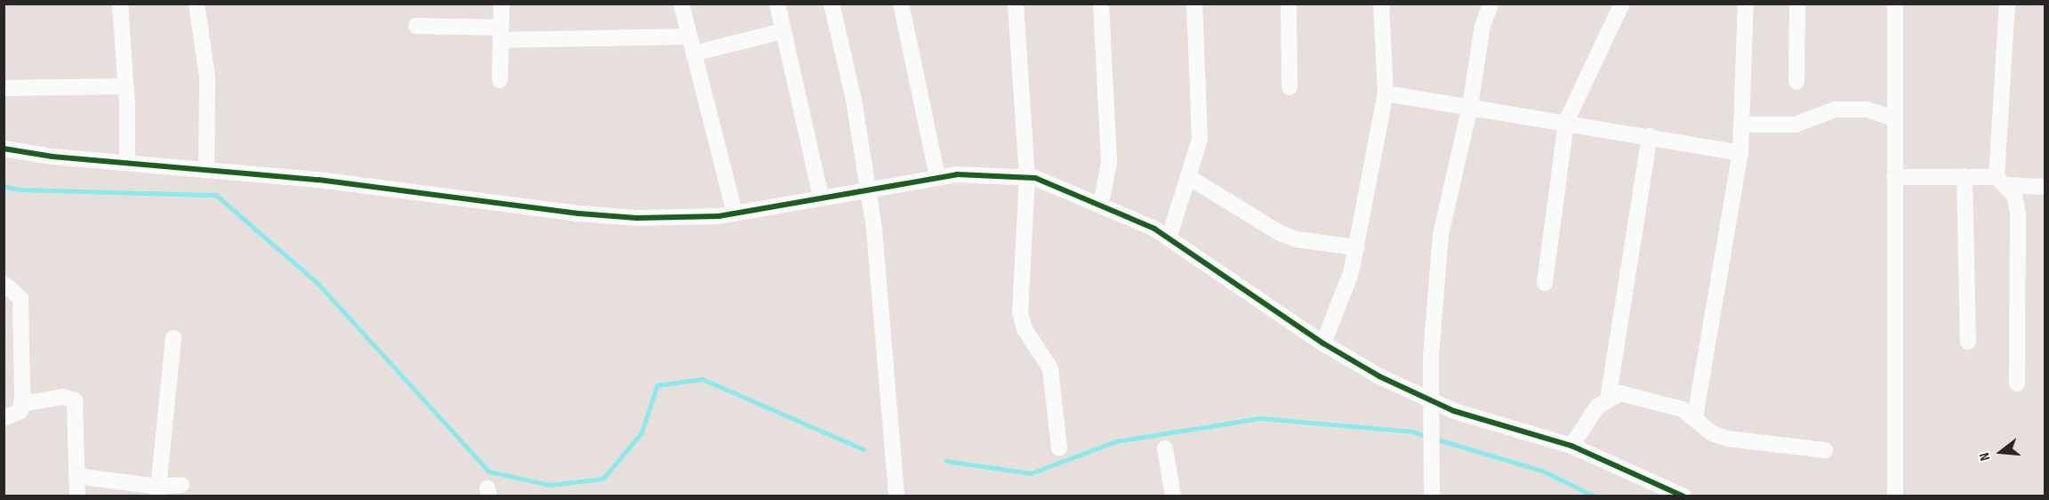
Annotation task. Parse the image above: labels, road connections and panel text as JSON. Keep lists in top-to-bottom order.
{
  "north": "left"
}
